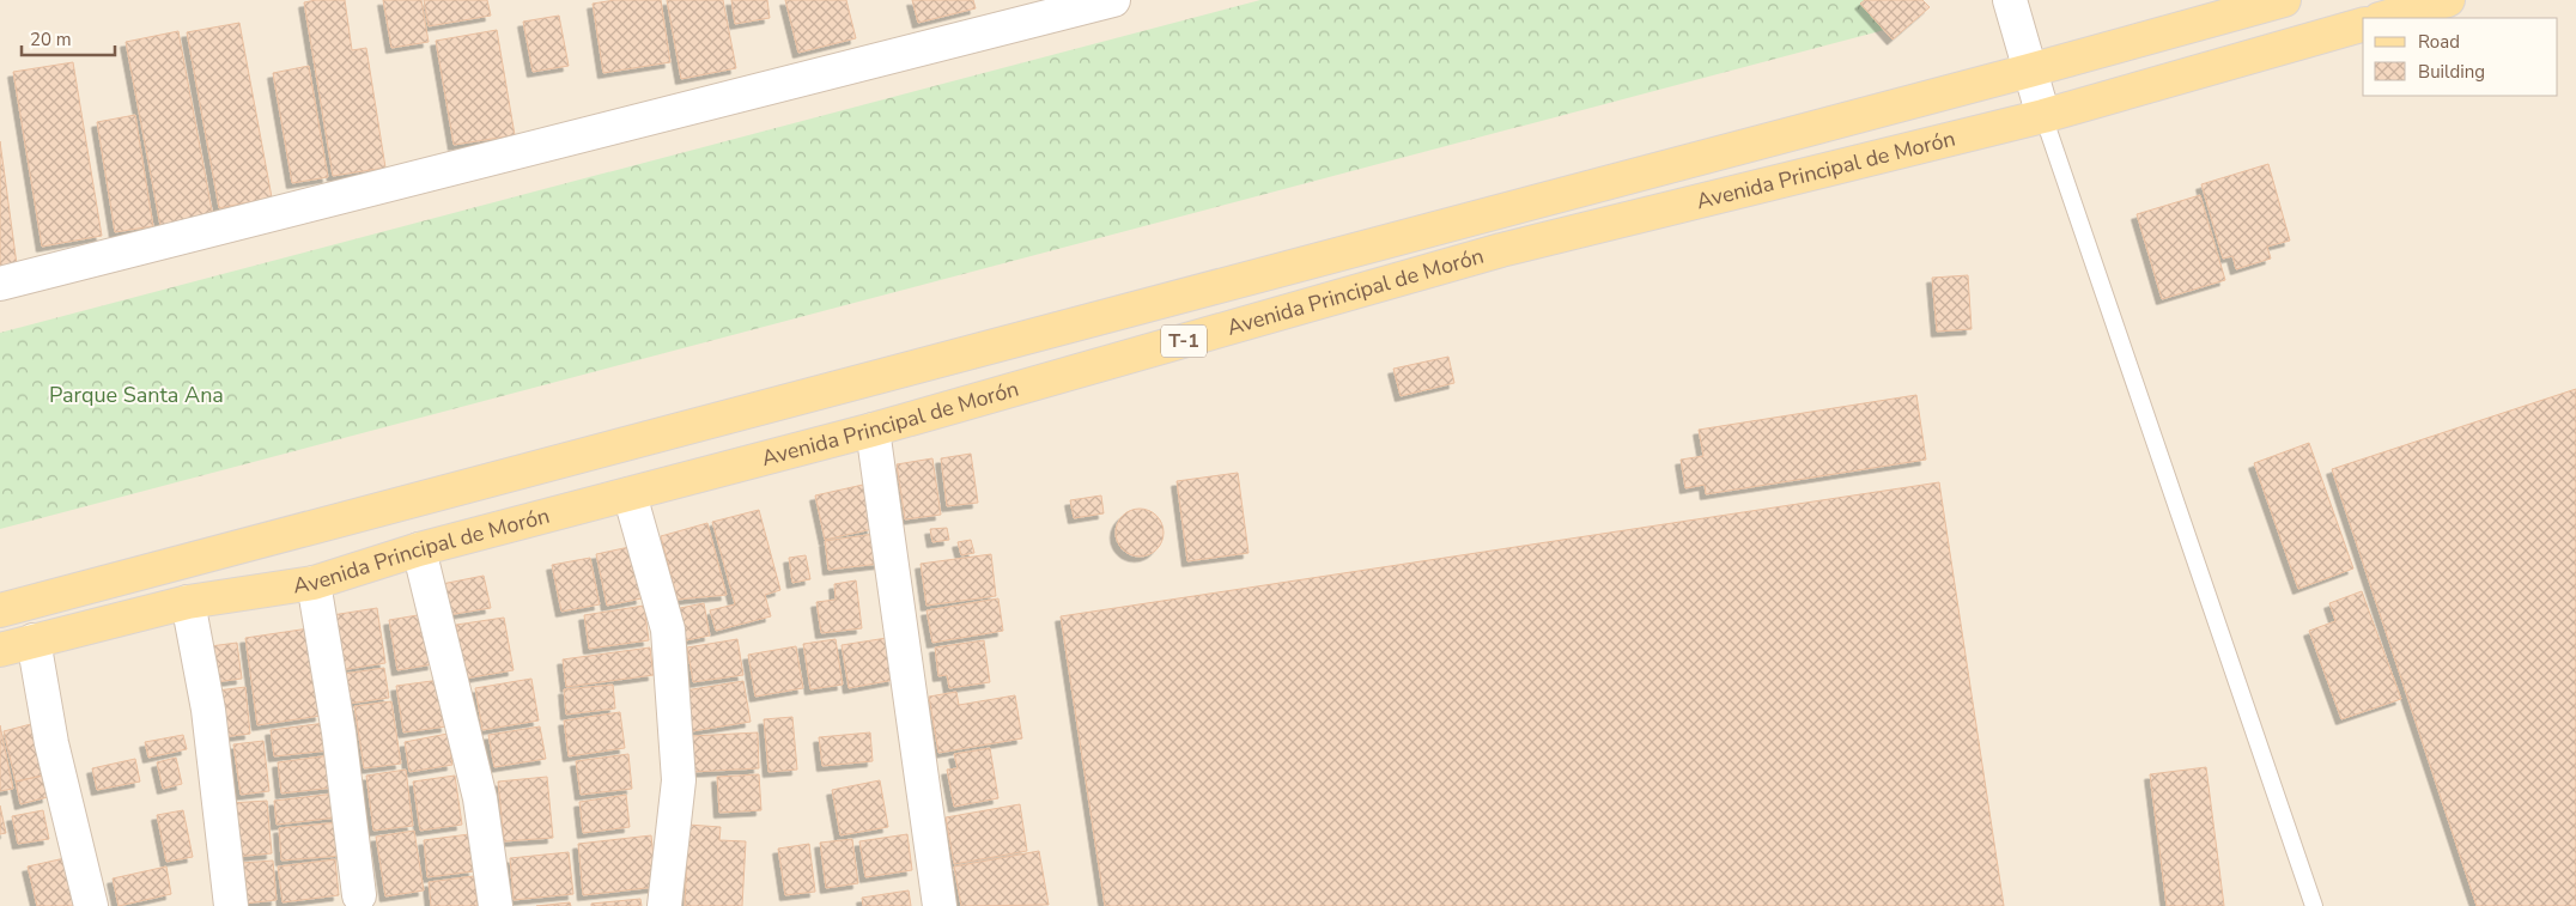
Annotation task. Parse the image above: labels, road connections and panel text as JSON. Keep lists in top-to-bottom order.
{
  "streets": {
    "main road": ["Avenida Principal de Morón", "T-1"]
  },
  "parks": ["Parque Santa Ana"],
  "legend": ["Road", "Building"],
  "scale_bar": "20 m"
}
